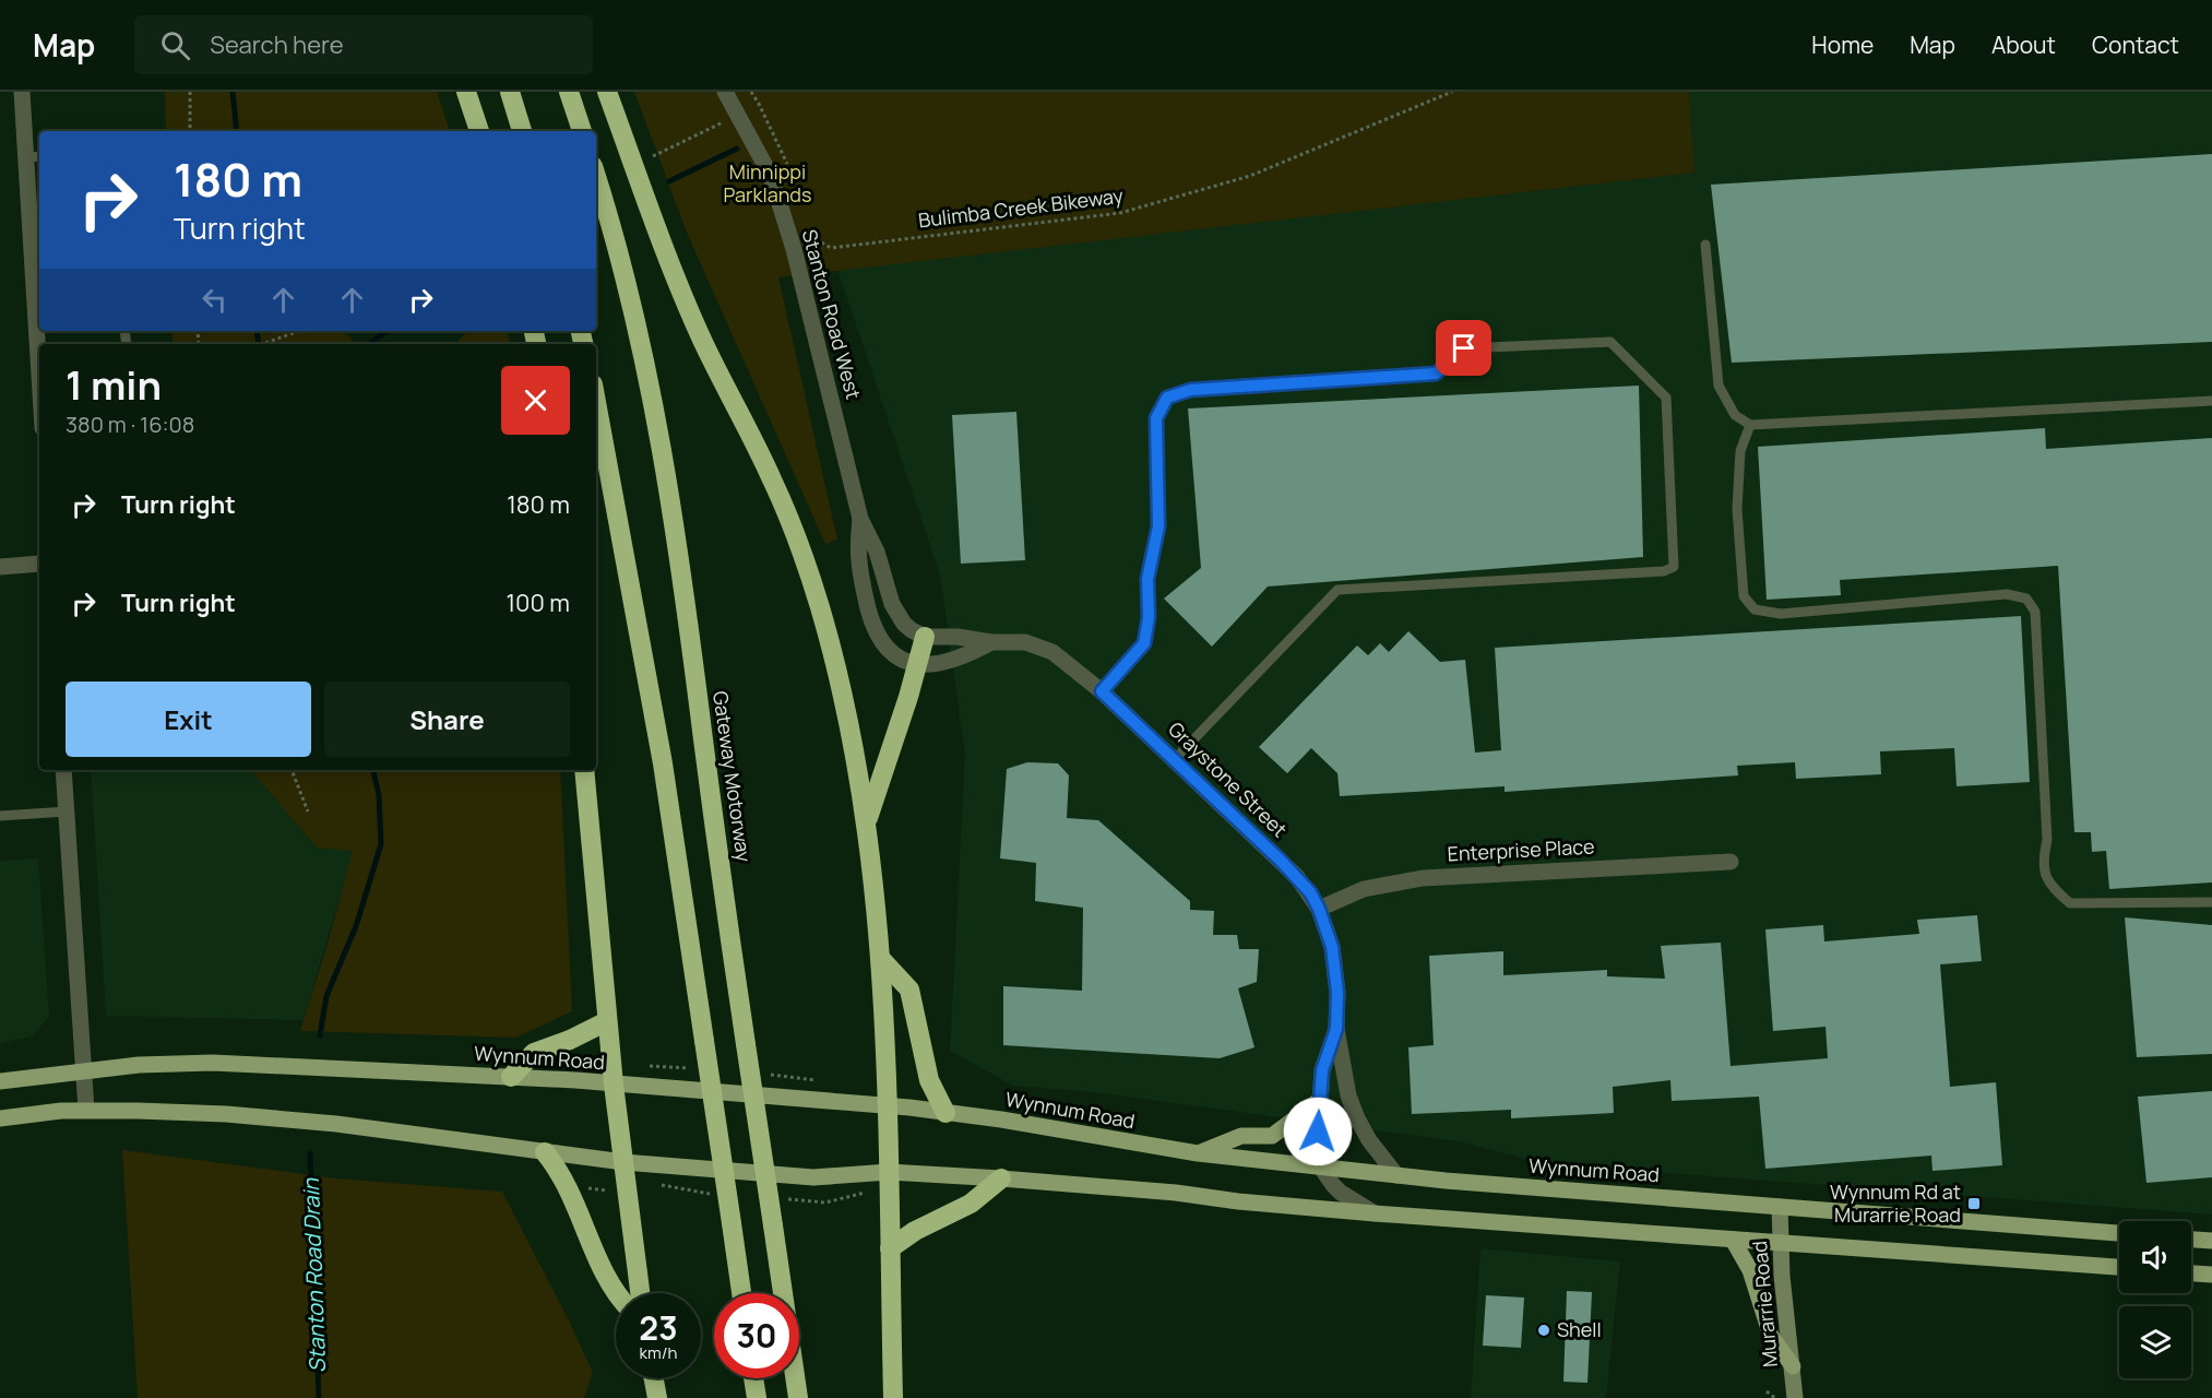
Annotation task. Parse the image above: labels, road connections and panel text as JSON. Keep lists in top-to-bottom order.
{
  "streets": {
    "highway": ["Gateway Motorway"],
    "main road": ["Wynnum Road"],
    "street": [
      "Stanton Road West",
      "Graystone Street",
      "Enterprise Place",
      "Murarrie Road"
    ],
    "path": ["Bulimba Creek Bikeway"]
  },
  "crossings": [
    ["Stanton Road West", "Graystone Street"],
    ["Graystone Street", "Enterprise Place"],
    ["Graystone Street", "Wynnum Road"],
    ["Wynnum Road", "Murarrie Road"]
  ],
  "water": ["Stanton Road Drain"],
  "parks": ["Minnippi Parklands"],
  "places": {
    "transit": ["Wynnum Rd at Murarrie Road"],
    "other": ["Shell"]
  },
  "page": {
    "header": "Map",
    "search": "Search here",
    "nav": [
      "Home",
      "Map",
      "About",
      "Contact"
    ],
    "turn": ["180 m", "Turn right"],
    "heading": ["1 min", "380 m · 16:08"],
    "list": [
      {
        "name": "Turn right",
        "value": "180 m"
      },
      {
        "name": "Turn right",
        "value": "100 m"
      }
    ],
    "buttons": ["Exit", "Share"],
    "speed": "23 km/h",
    "limit": "30"
  }
}
